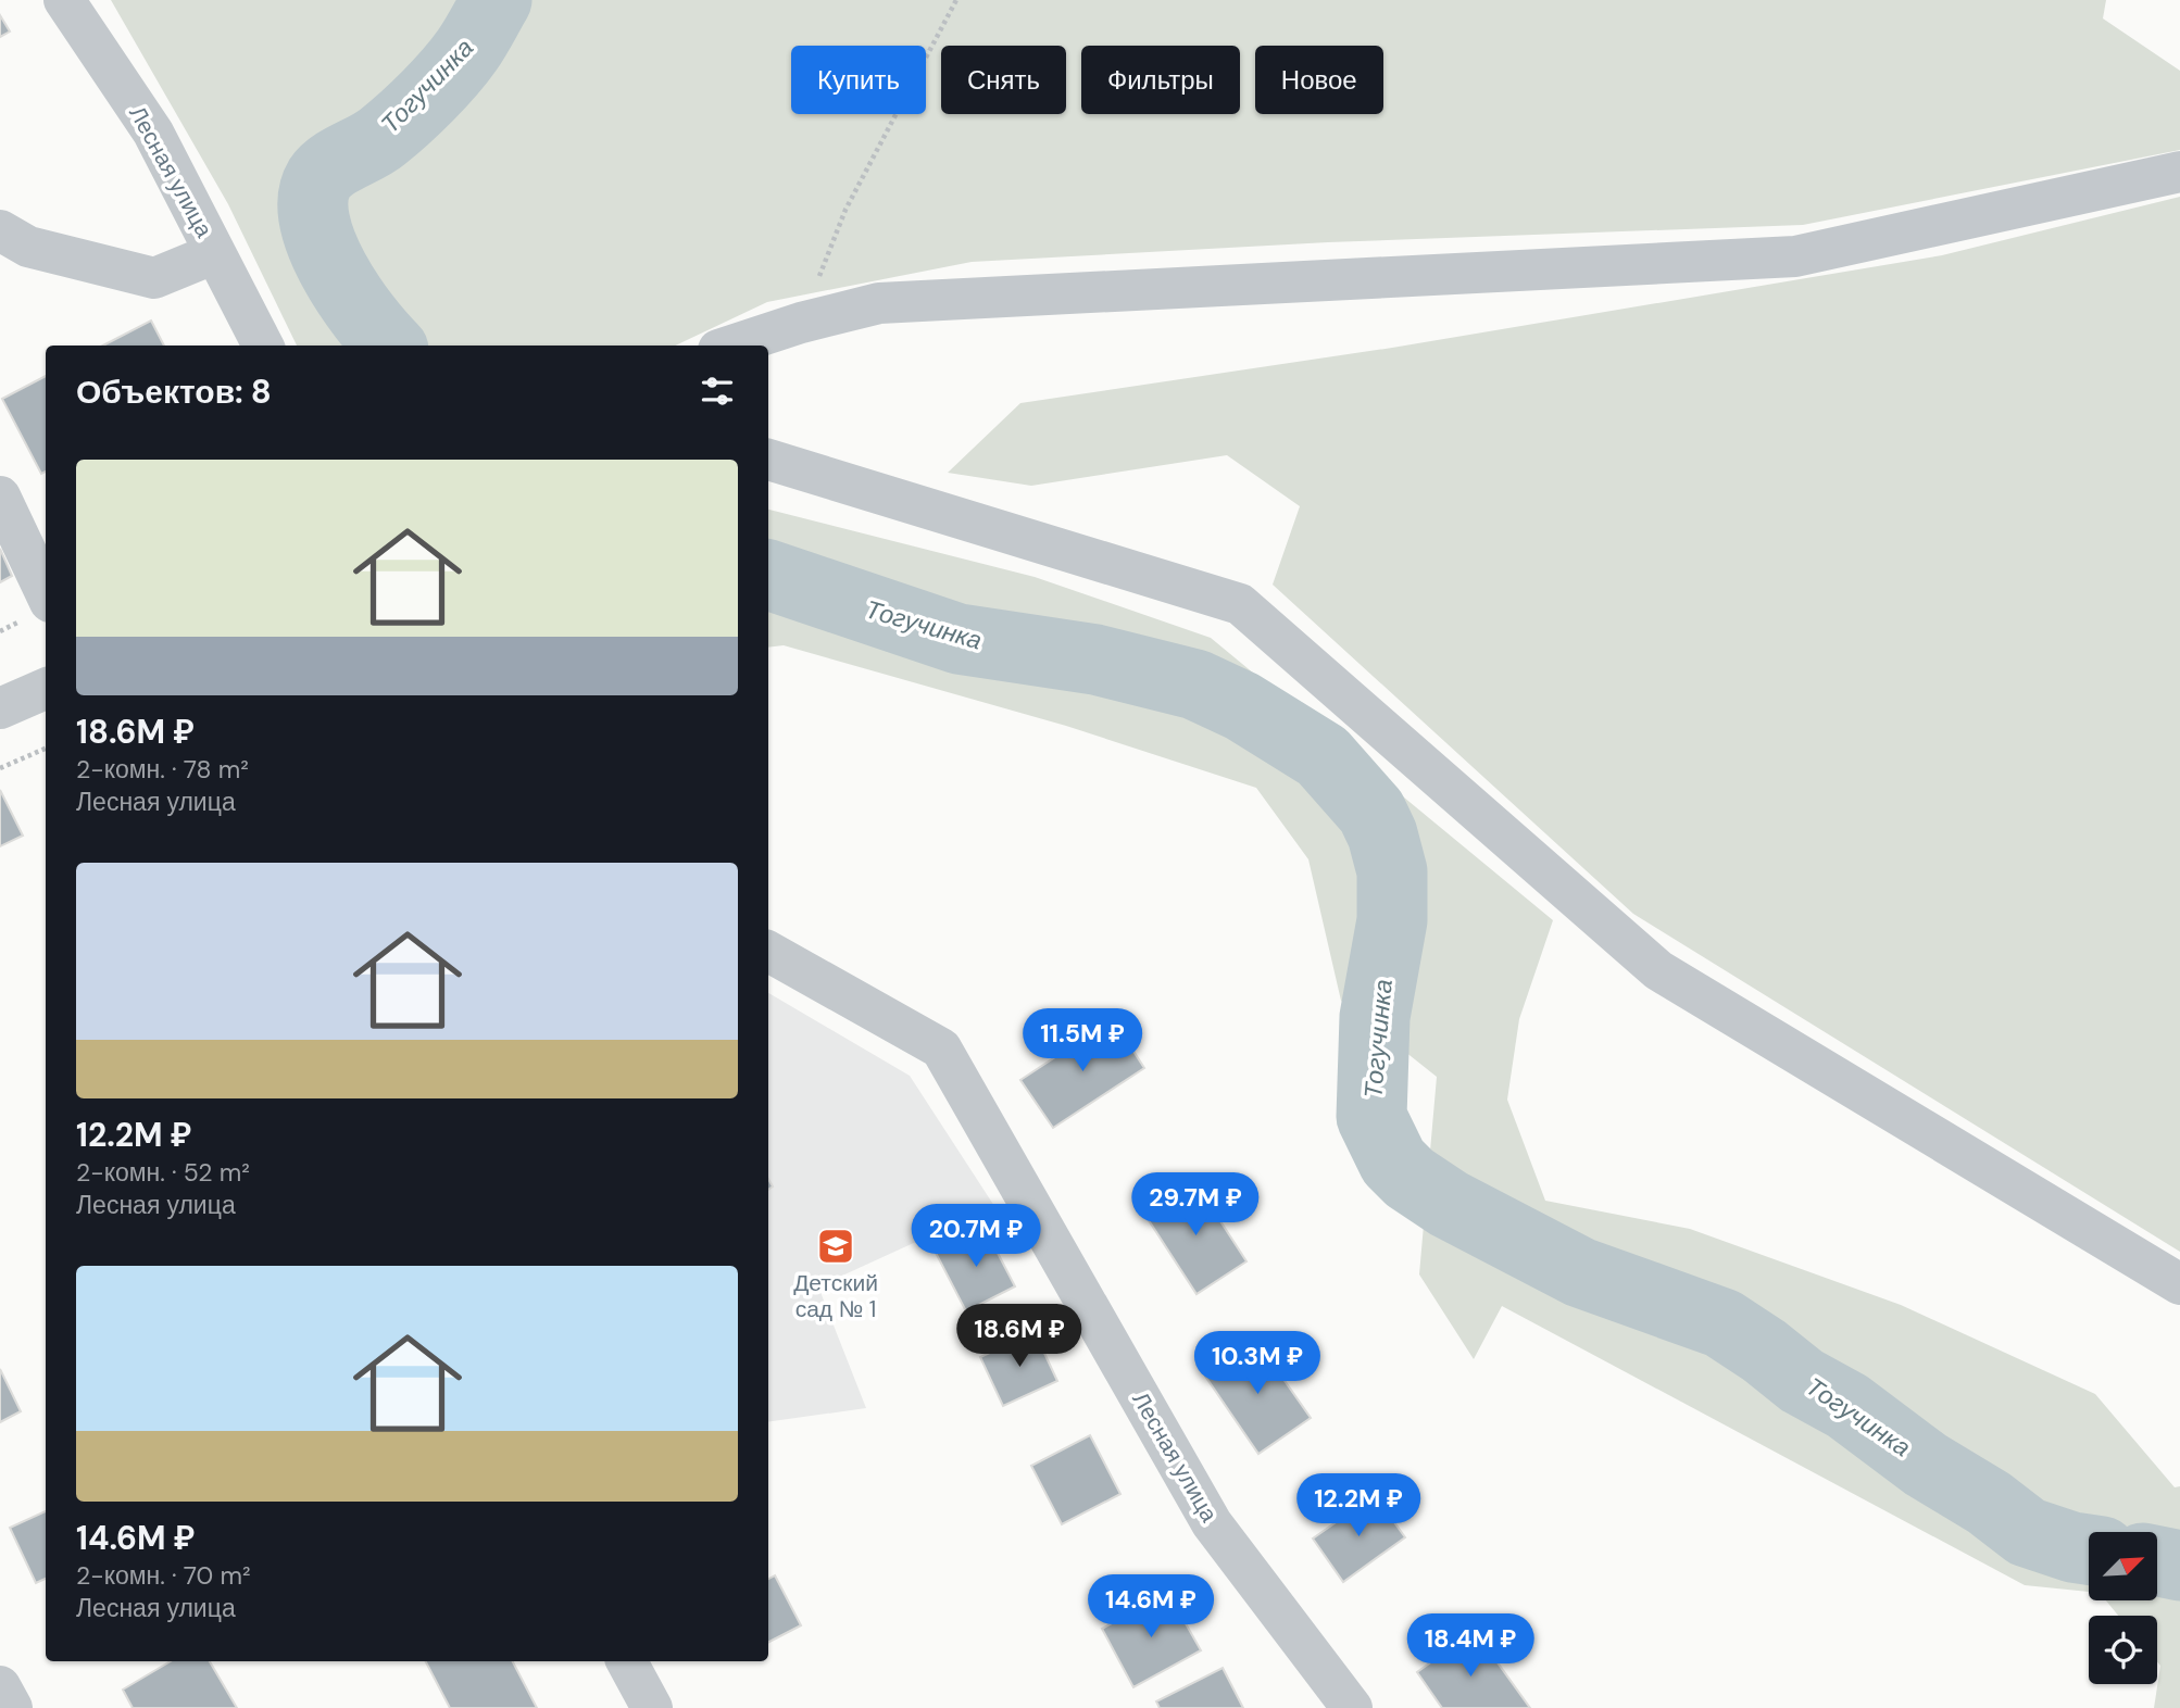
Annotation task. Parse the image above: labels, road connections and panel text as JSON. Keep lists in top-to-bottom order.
{
  "streets": {
    "street": ["Лесная улица"]
  },
  "water": ["Тогучинка"],
  "places": {
    "school or university": ["Детский сад № 1"]
  },
  "north": "top right",
  "page": {
    "chip": [
      "Купить",
      "Снять",
      "Фильтры",
      "Новое"
    ],
    "heading": "Объектов: 8",
    "list": [
      {
        "name": "18.6M ₽",
        "note": "2-комн. · 78 m² · Лесная улица"
      },
      {
        "name": "12.2M ₽",
        "note": "2-комн. · 52 m² · Лесная улица"
      },
      {
        "name": "14.6M ₽",
        "note": "2-комн. · 70 m² · Лесная улица"
      }
    ],
    "price": [
      "11.5M ₽",
      "29.7M ₽",
      "20.7M ₽",
      "18.6M ₽",
      "10.3M ₽",
      "12.2M ₽",
      "14.6M ₽",
      "18.4M ₽"
    ]
  }
}
